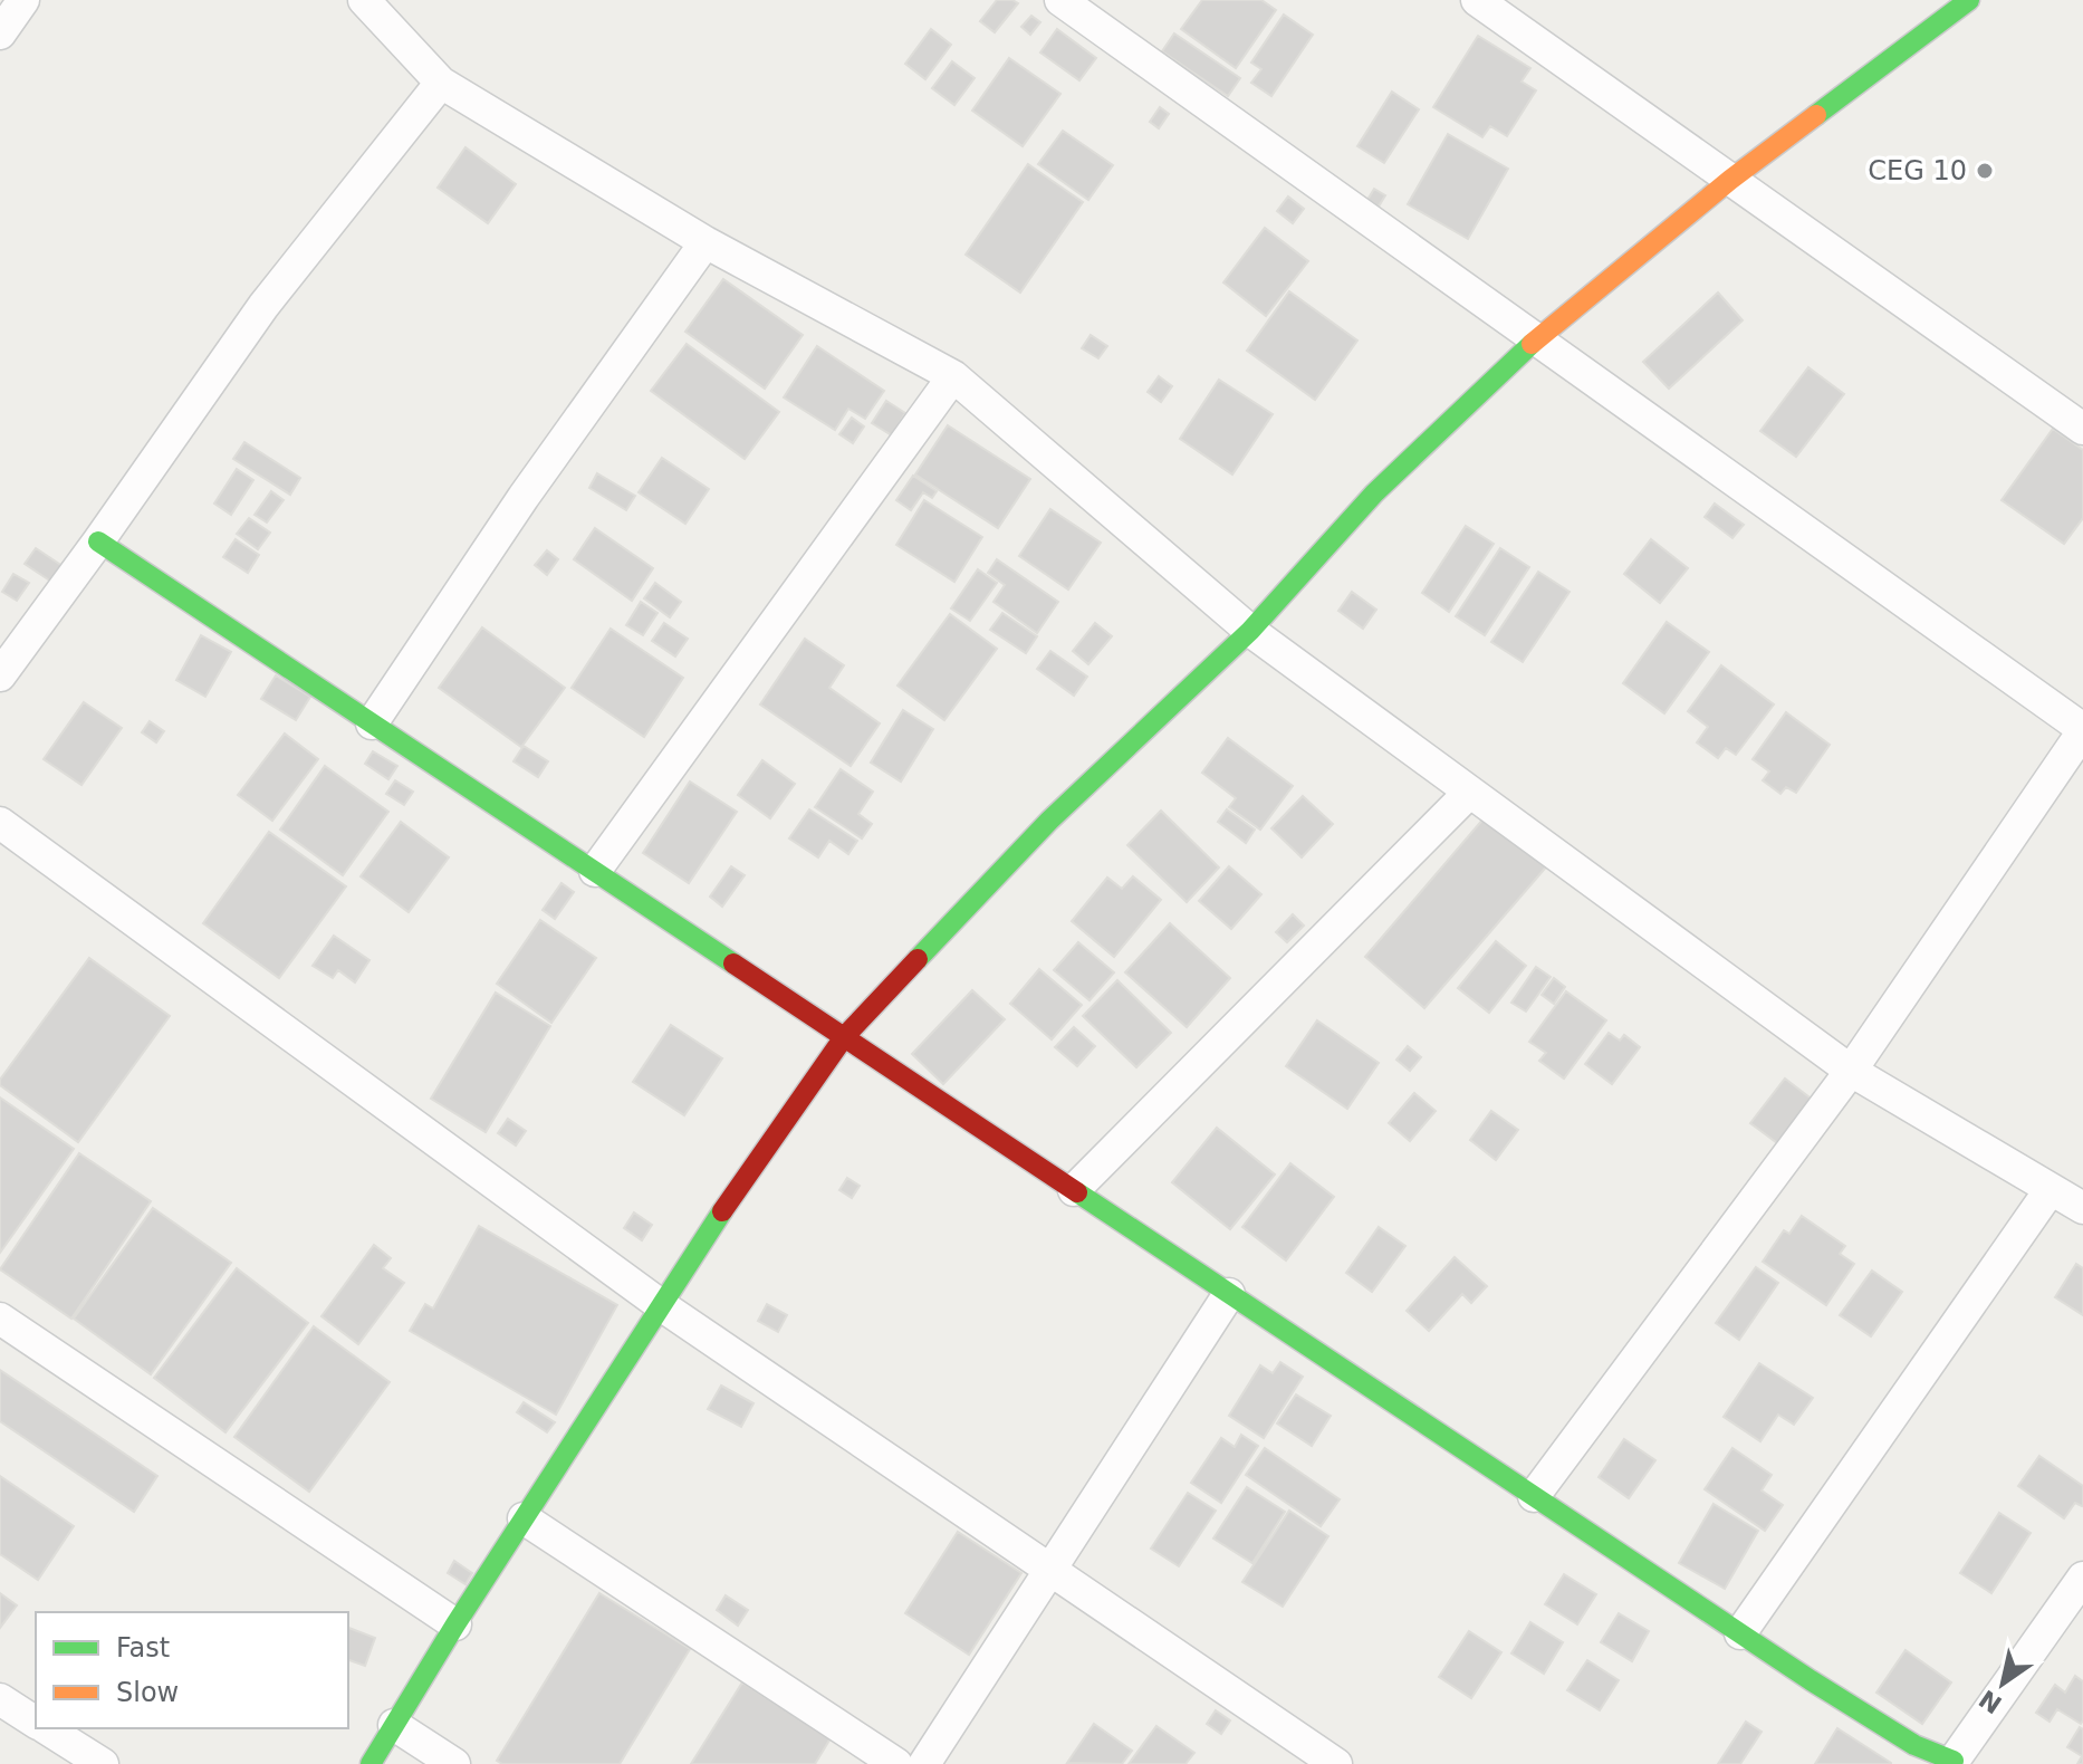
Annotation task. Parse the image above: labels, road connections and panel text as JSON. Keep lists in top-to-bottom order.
{
  "places": ["CEG 10"],
  "legend": ["Fast", "Slow"],
  "north": "bottom left"
}
